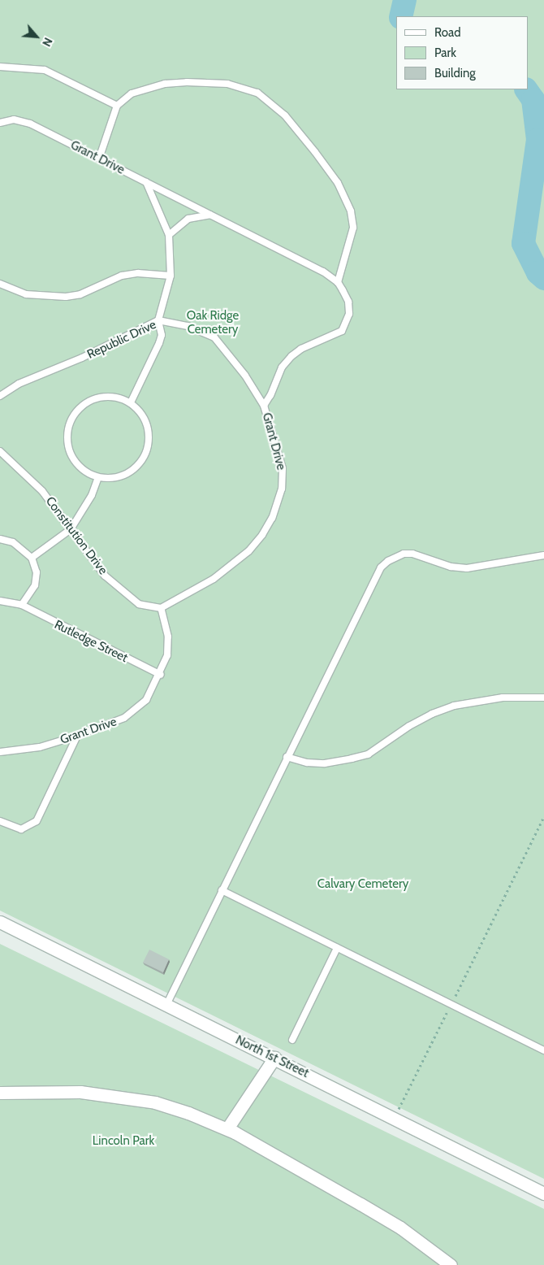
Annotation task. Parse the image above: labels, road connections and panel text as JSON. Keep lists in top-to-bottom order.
{
  "streets": {
    "street": ["North 1st Street"],
    "lane": [
      "Grant Drive",
      "Republic Drive",
      "Constitution Drive",
      "Rutledge Street"
    ]
  },
  "crossings": [
    ["Grant Drive", "Republic Drive"],
    ["Grant Drive", "Constitution Drive"],
    ["Grant Drive", "Rutledge Street"]
  ],
  "parks": ["Oak Ridge Cemetery", "Calvary Cemetery", "Lincoln Park"],
  "legend": ["Road", "Park", "Building"],
  "north": "bottom right"
}
